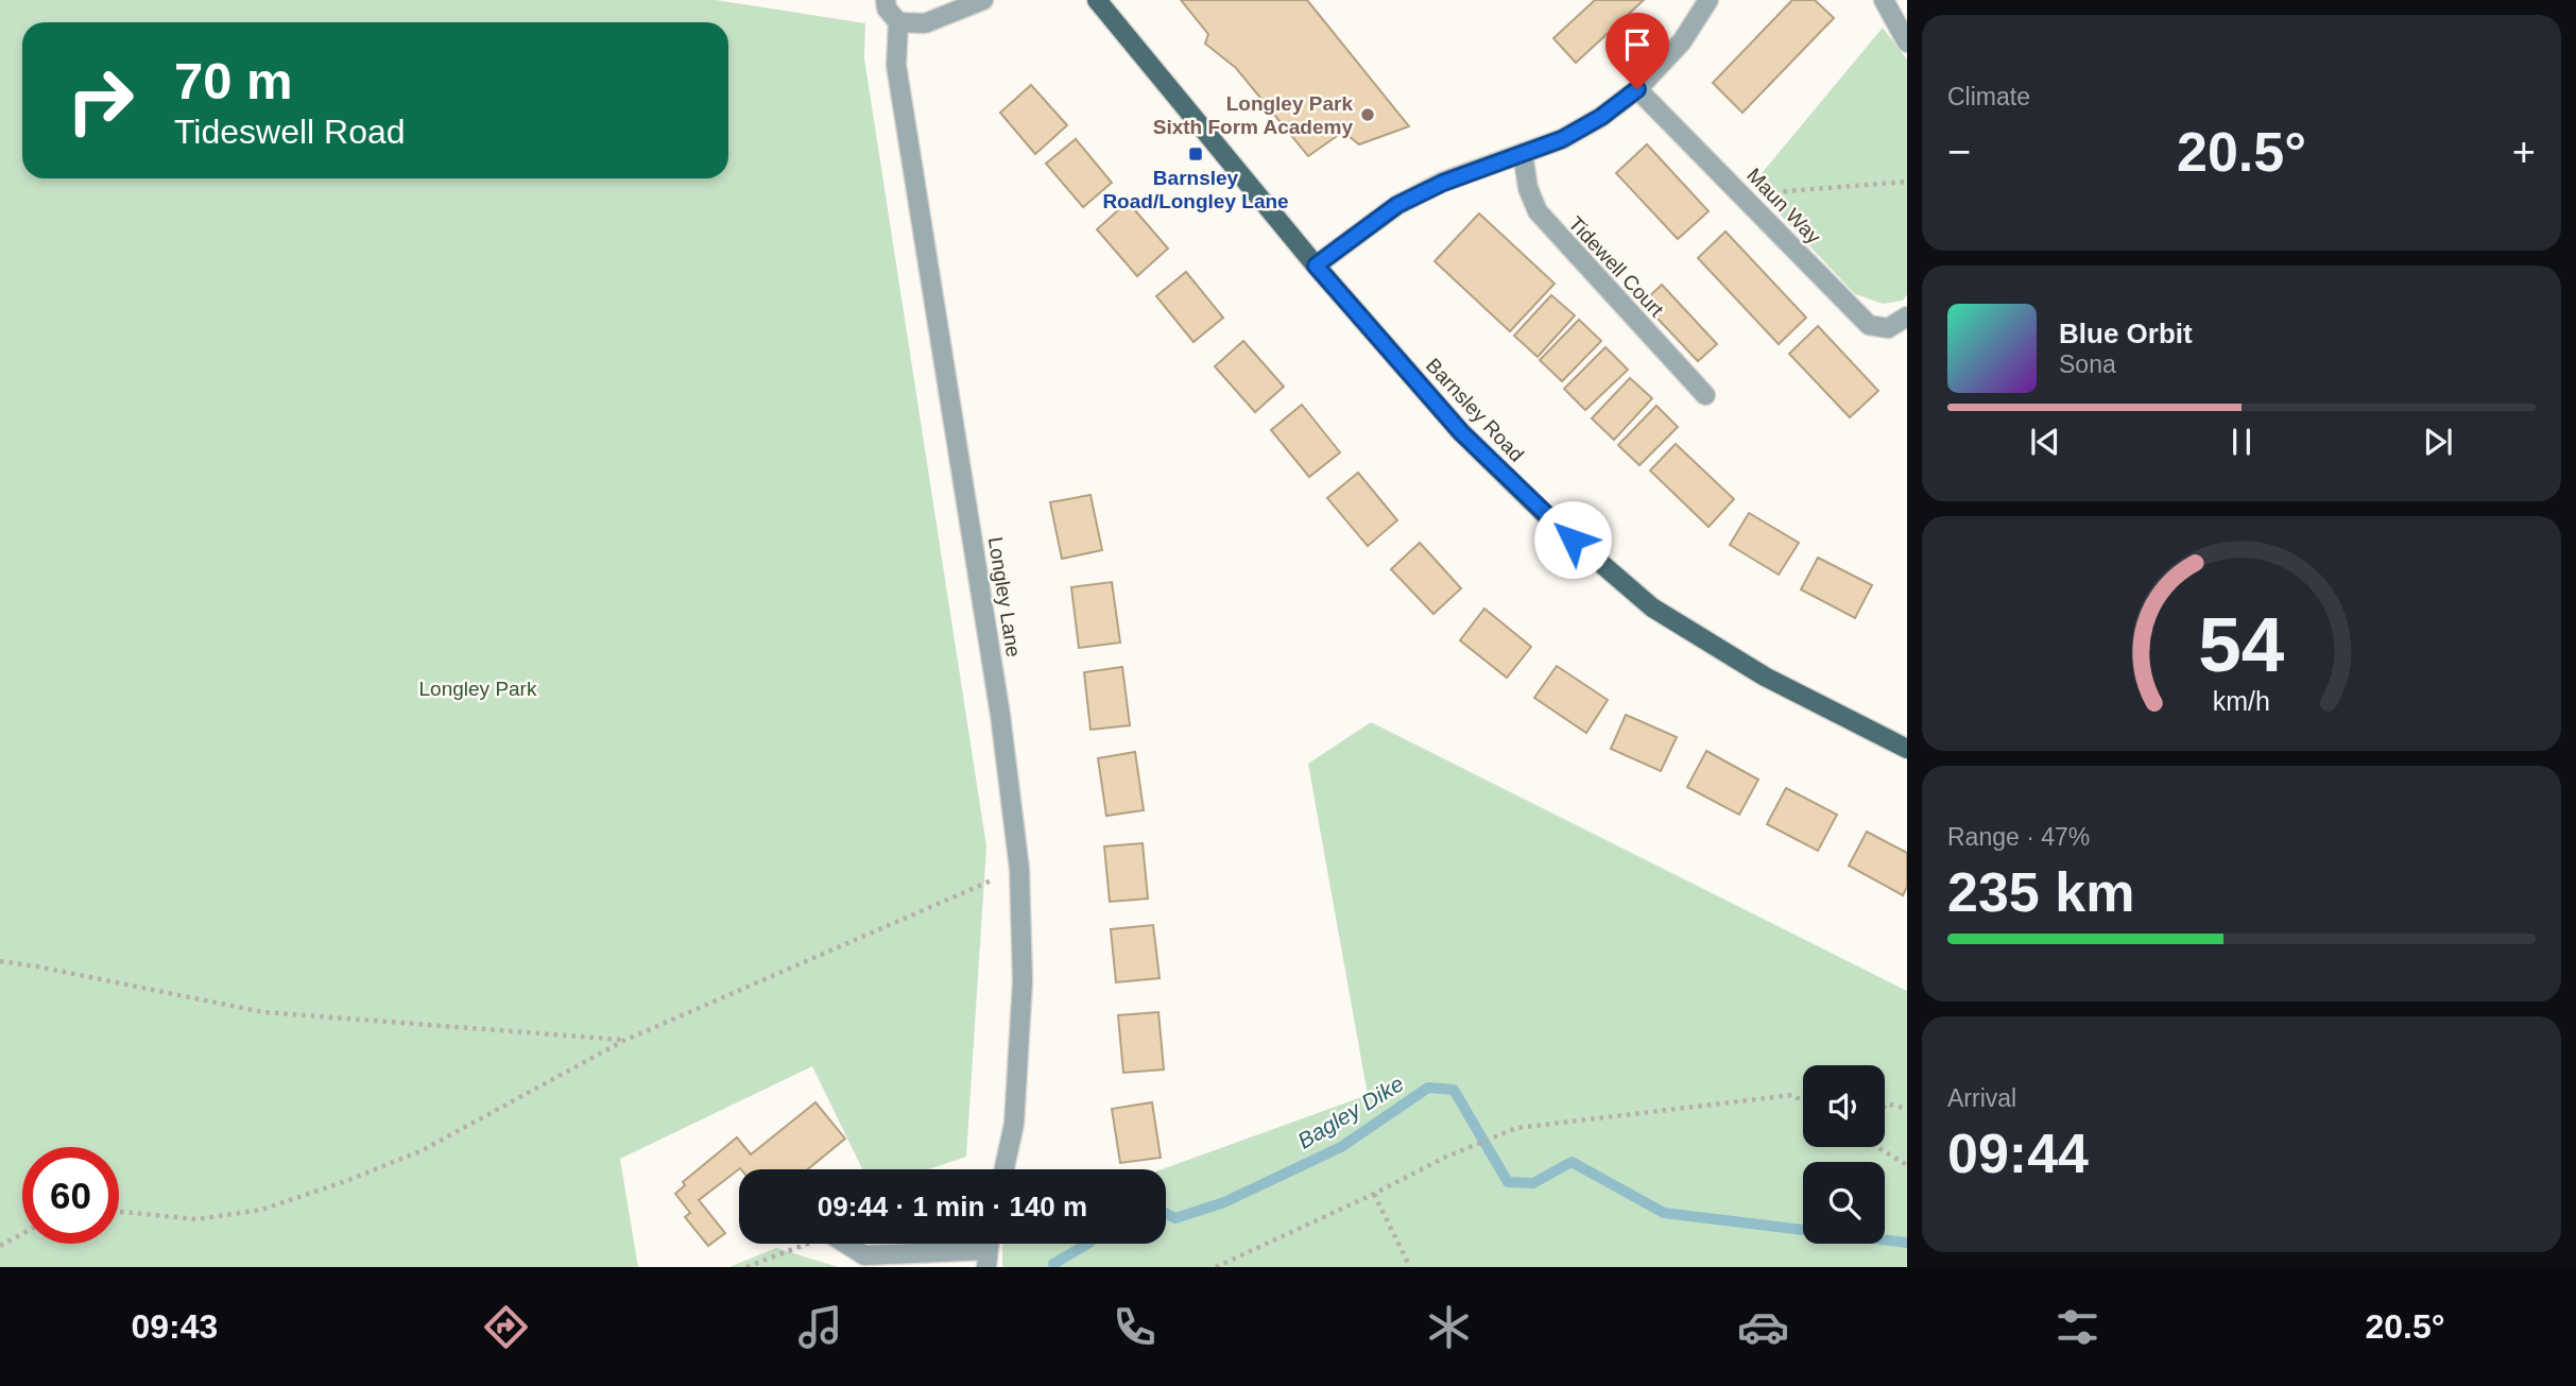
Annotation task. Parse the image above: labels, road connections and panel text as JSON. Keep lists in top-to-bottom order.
{
  "streets": {
    "main road": ["Barnsley Road"],
    "street": ["Maun Way", "Tidewell Court", "Longley Lane"]
  },
  "water": ["Bagley Dike"],
  "parks": ["Longley Park"],
  "places": {
    "other": ["Longley Park Sixth Form Academy"],
    "transit": ["Barnsley Road/Longley Lane"]
  },
  "page": {
    "tile": [
      "Climate",
      ["Range · 47%", "235 km"],
      ["Arrival", "09:44"]
    ],
    "turn": ["70 m", "Tideswell Road"],
    "heat": ["−", "20.5°", "+"],
    "song": ["Blue Orbit", "Sona"],
    "limit": "60",
    "trip": "09:44 · 1 min · 140 m",
    "tabs": ["09:43", "20.5°"],
    "gauge": ["54", "km/h"]
  }
}
